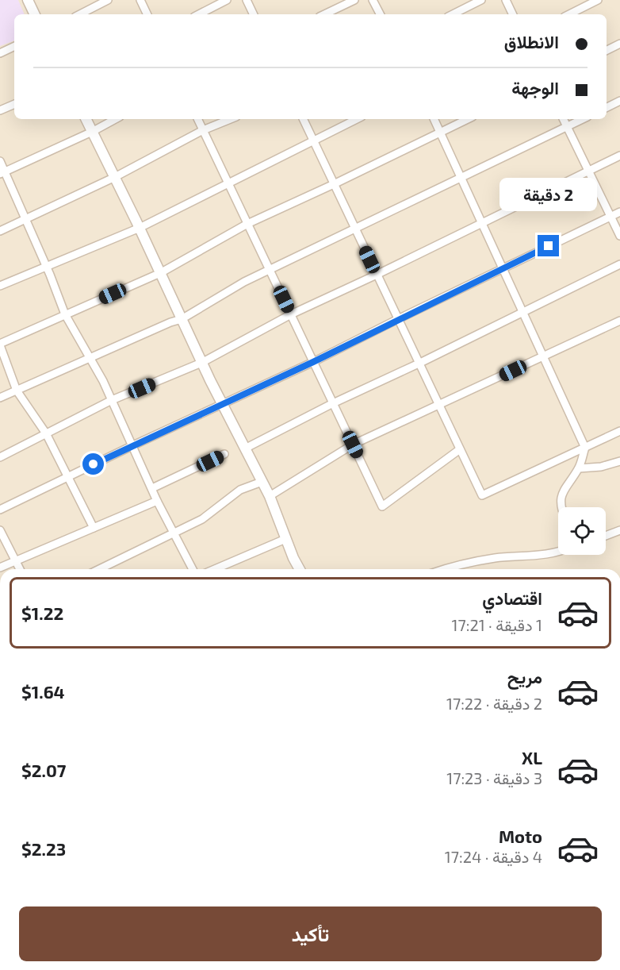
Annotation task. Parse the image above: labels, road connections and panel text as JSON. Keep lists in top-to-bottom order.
{
  "page": {
    "banner": ["الانطلاق", "الوجهة"],
    "bubble": "2 دقيقة",
    "list": [
      {
        "name": "اقتصادي",
        "note": "1 دقيقة · 17:21",
        "value": "$1.22"
      },
      {
        "name": "مريح",
        "note": "2 دقيقة · 17:22",
        "value": "$1.64"
      },
      {
        "name": "XL",
        "note": "3 دقيقة · 17:23",
        "value": "$2.07"
      },
      {
        "name": "Moto",
        "note": "4 دقيقة · 17:24",
        "value": "$2.23"
      }
    ],
    "buttons": "تأكيد"
  }
}
